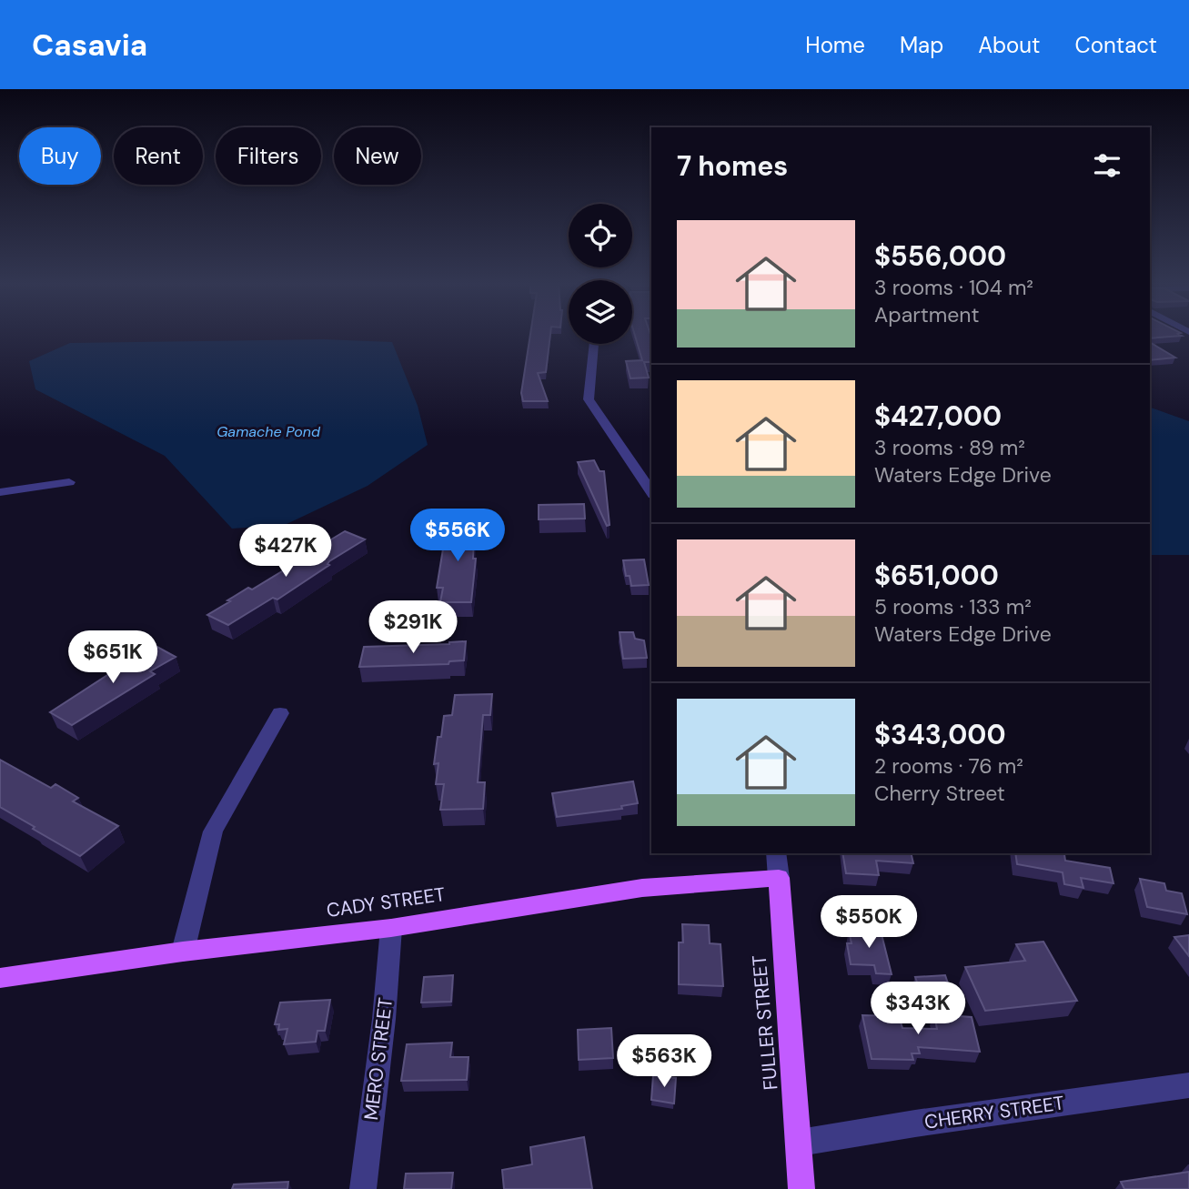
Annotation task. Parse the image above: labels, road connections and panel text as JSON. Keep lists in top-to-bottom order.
{
  "streets": {
    "main road": ["CADY STREET", "FULLER STREET"],
    "street": ["MERO STREET", "CHERRY STREET"]
  },
  "crossings": [
    ["CADY STREET", "FULLER STREET"],
    ["CADY STREET", "MERO STREET"],
    ["FULLER STREET", "CHERRY STREET"]
  ],
  "water": ["Gamache Pond"],
  "page": {
    "header": "Casavia",
    "nav": [
      "Home",
      "Map",
      "About",
      "Contact"
    ],
    "chip": [
      "Buy",
      "Rent",
      "Filters",
      "New"
    ],
    "heading": "7 homes",
    "list": [
      {
        "name": "$556,000",
        "note": "3 rooms · 104 m² · Apartment"
      },
      {
        "name": "$427,000",
        "note": "3 rooms · 89 m² · Waters Edge Drive"
      },
      {
        "name": "$651,000",
        "note": "5 rooms · 133 m² · Waters Edge Drive"
      },
      {
        "name": "$343,000",
        "note": "2 rooms · 76 m² · Cherry Street"
      }
    ],
    "price": [
      "$556K",
      "$427K",
      "$291K",
      "$651K",
      "$550K",
      "$343K",
      "$563K"
    ]
  }
}
